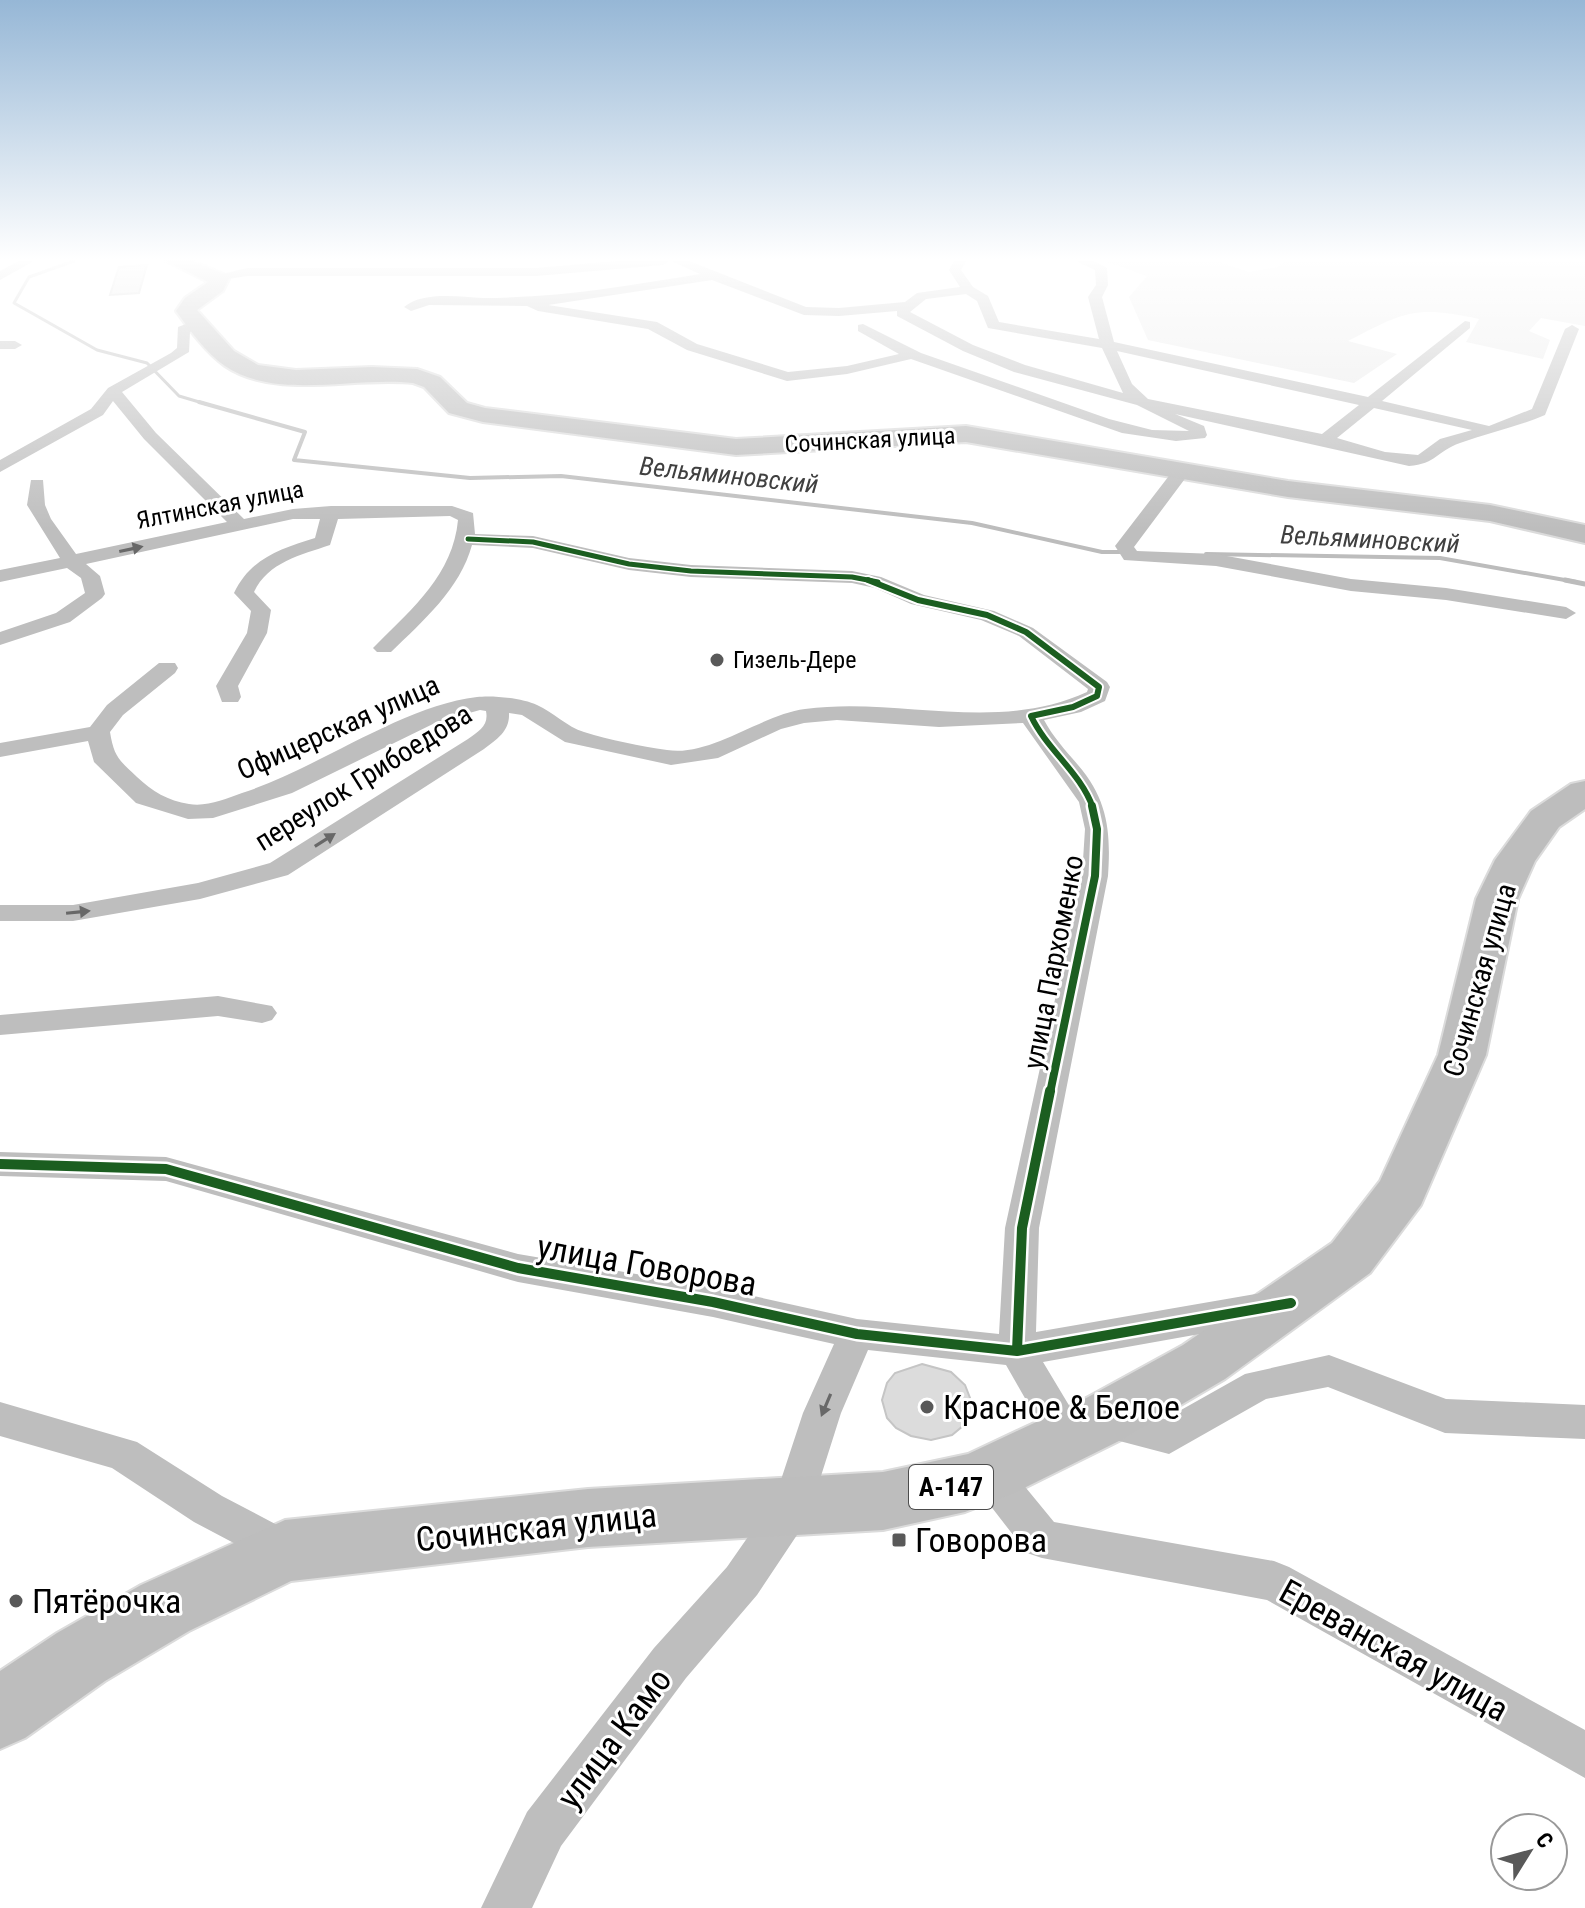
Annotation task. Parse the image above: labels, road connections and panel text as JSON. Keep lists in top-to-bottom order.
{
  "streets": {
    "highway": ["Сочинская улица", "А-147"],
    "street": [
      "Ялтинская улица",
      "Офицерская улица",
      "переулок Грибоедова",
      "улица Пархоменко",
      "улица Говорова",
      "Ереванская улица",
      "улица Камо"
    ]
  },
  "crossings": [
    ["Сочинская улица", "улица Говорова"],
    ["Сочинская улица", "Ереванская улица"],
    ["Сочинская улица", "улица Камо"],
    ["Офицерская улица", "переулок Грибоедова"],
    ["улица Пархоменко", "улица Говорова"],
    ["улица Говорова", "улица Камо"]
  ],
  "water": ["Вельяминовский"],
  "places": {
    "other": ["Гизель-Дере", "Красное & Белое", "Пятёрочка"],
    "transit": ["Говорова"]
  },
  "north": "top right"
}
